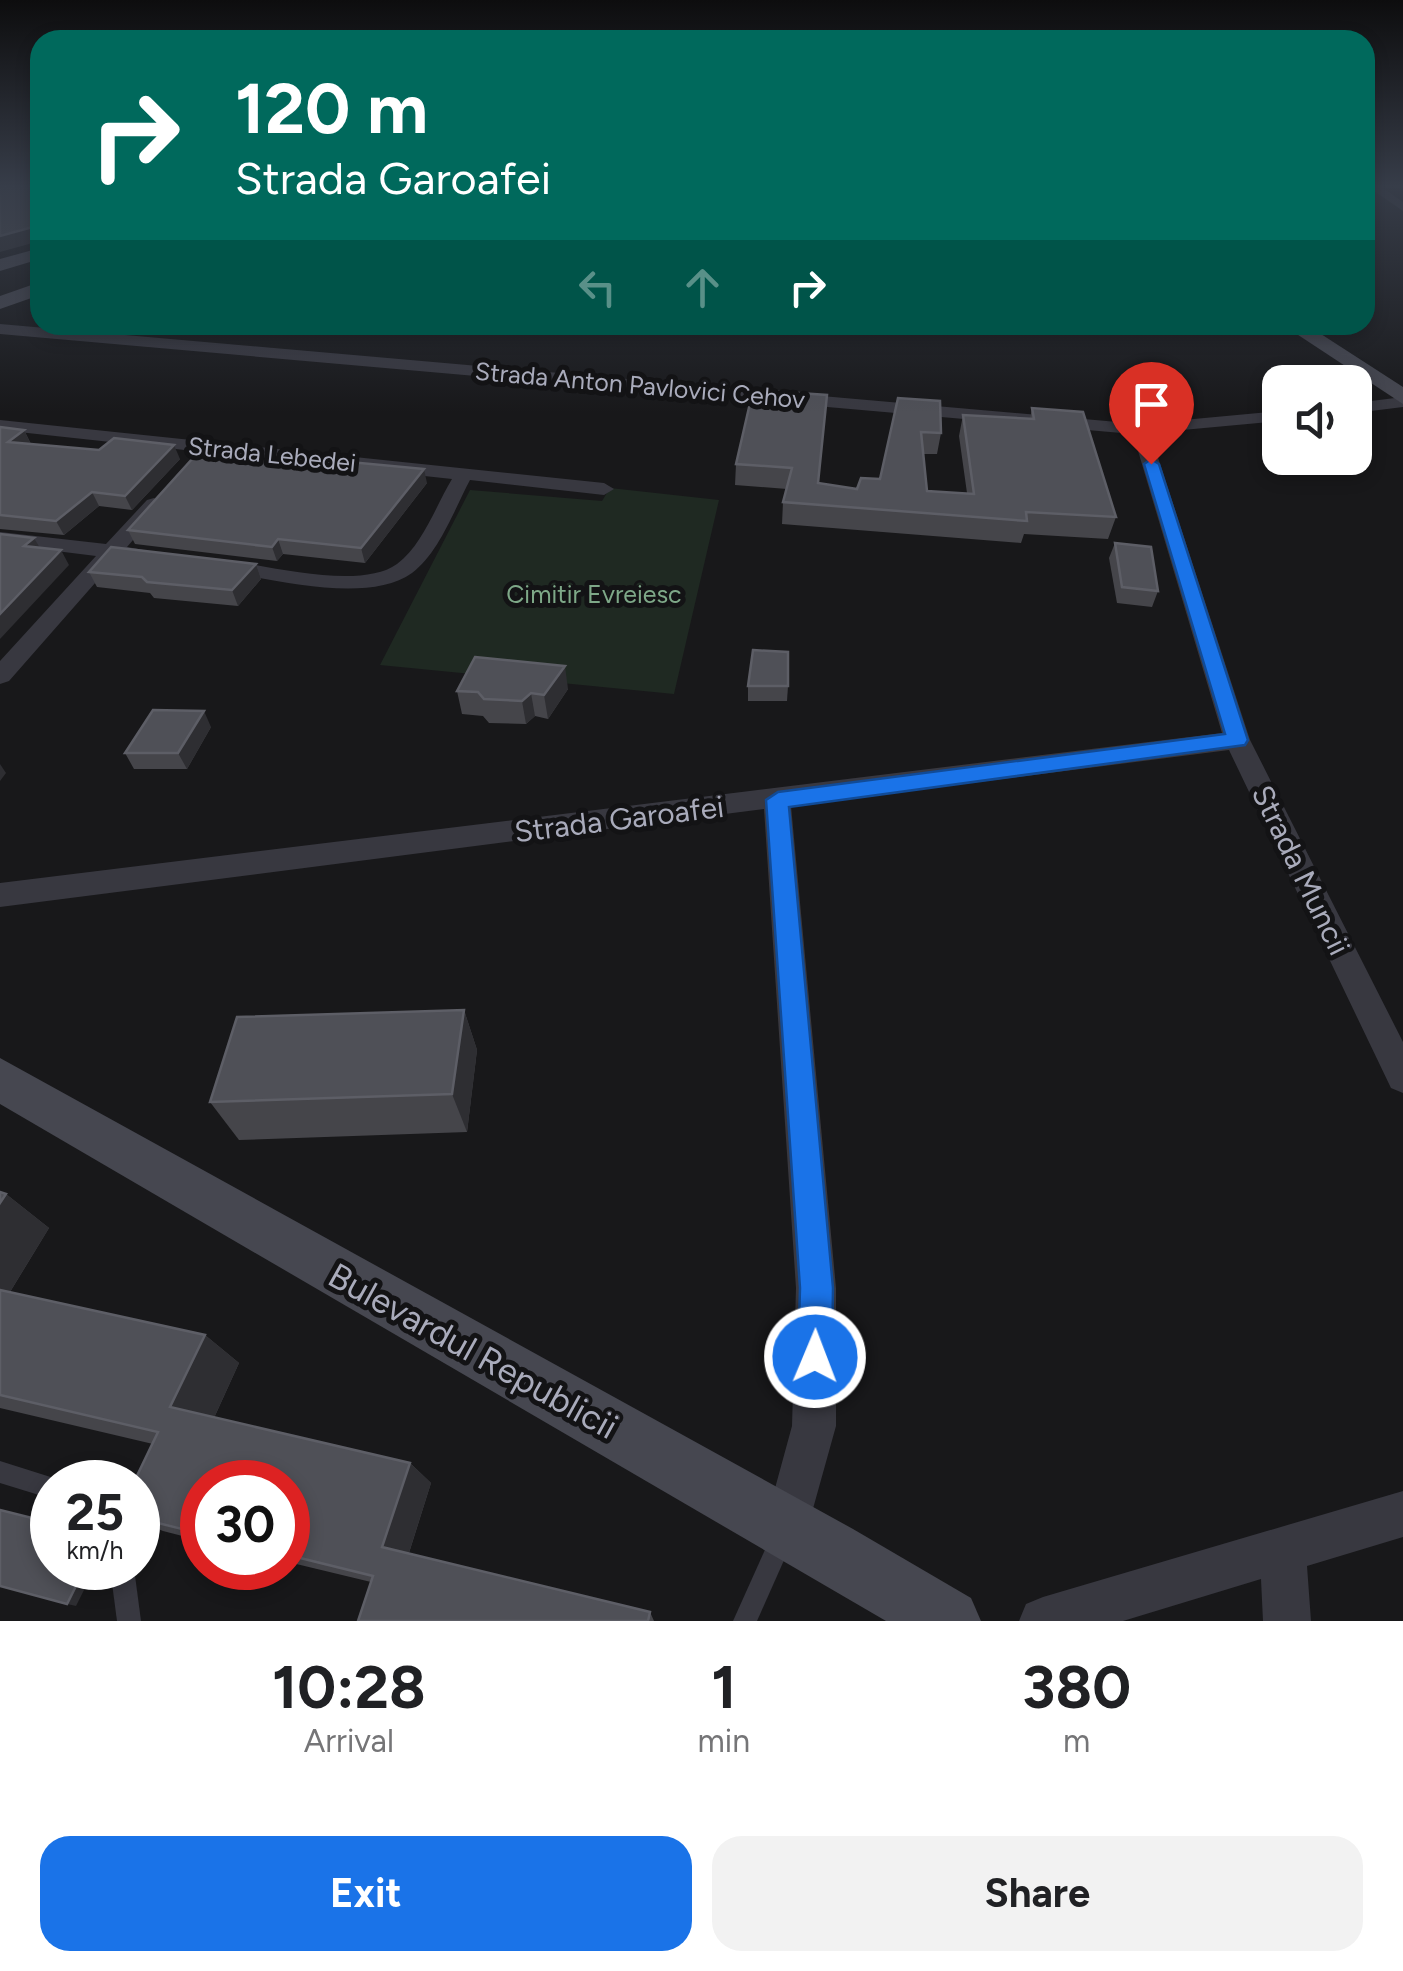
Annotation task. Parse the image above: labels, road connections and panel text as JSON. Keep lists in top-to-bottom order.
{
  "streets": {
    "street": [
      "Strada Anton Pavlovici Cehov",
      "Strada Lebedei",
      "Strada Garoafei",
      "Strada Muncii",
      "Bulevardul Republicii"
    ]
  },
  "crossings": [
    ["Strada Anton Pavlovici Cehov", "Strada Muncii"],
    ["Strada Garoafei", "Strada Muncii"]
  ],
  "parks": ["Cimitir Evreiesc"],
  "page": {
    "turn": ["120 m", "Strada Garoafei"],
    "speed": "25 km/h",
    "limit": "30",
    "eta": [
      "10:28",
      "Arrival",
      "1",
      "min",
      "380",
      "m"
    ],
    "buttons": ["Exit", "Share"]
  }
}
